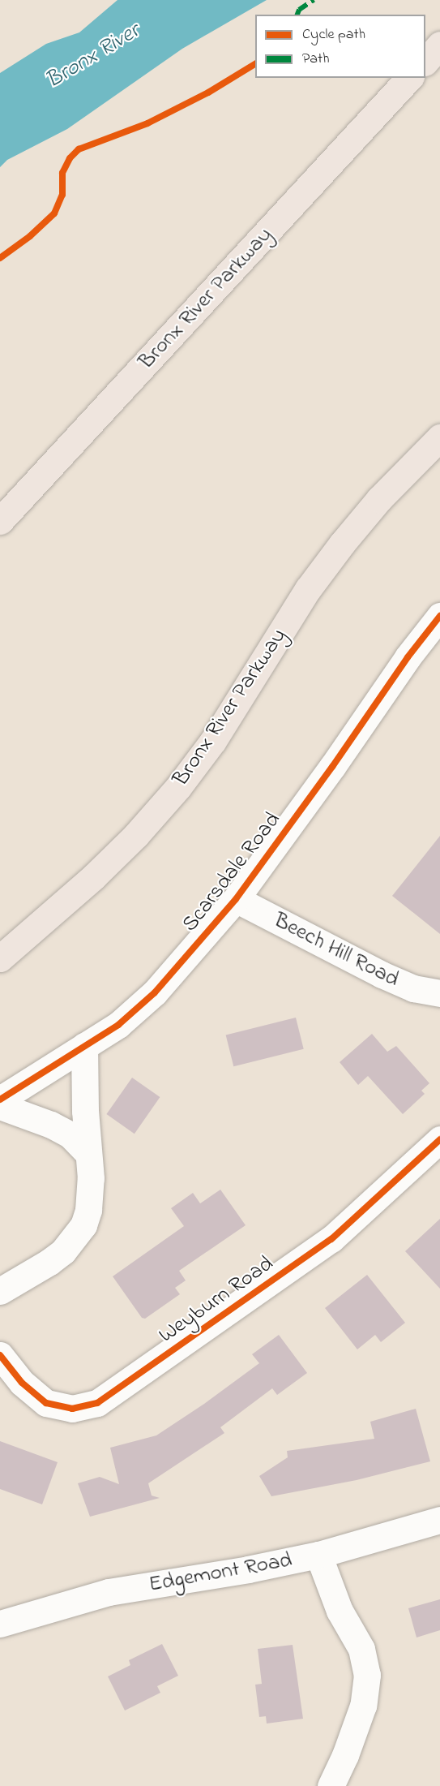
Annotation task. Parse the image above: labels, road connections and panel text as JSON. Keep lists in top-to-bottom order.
{
  "streets": {
    "highway": ["Bronx River Parkway"],
    "street": [
      "Scarsdale Road",
      "Beech Hill Road",
      "Weyburn Road",
      "Edgemont Road"
    ]
  },
  "crossings": [
    ["Scarsdale Road", "Beech Hill Road"]
  ],
  "water": ["Bronx River"],
  "legend": ["Cycle path", "Path"]
}
